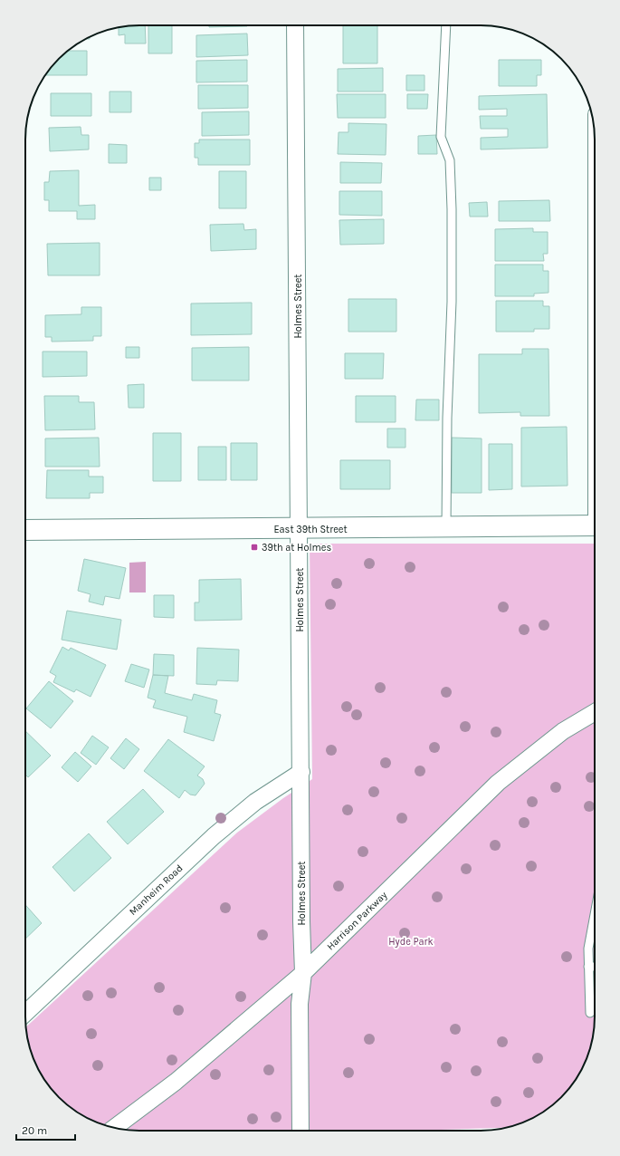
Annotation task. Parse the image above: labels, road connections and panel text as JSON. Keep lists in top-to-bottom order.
{
  "streets": {
    "main road": ["East 39th Street"],
    "street": ["Holmes Street", "Manheim Road", "Harrison Parkway"]
  },
  "crossings": [
    ["Holmes Street", "East 39th Street"],
    ["Holmes Street", "Manheim Road"],
    ["Holmes Street", "Harrison Parkway"]
  ],
  "parks": ["Hyde Park"],
  "places": {
    "transit": ["39th at Holmes"]
  },
  "scale_bar": "20 m"
}
